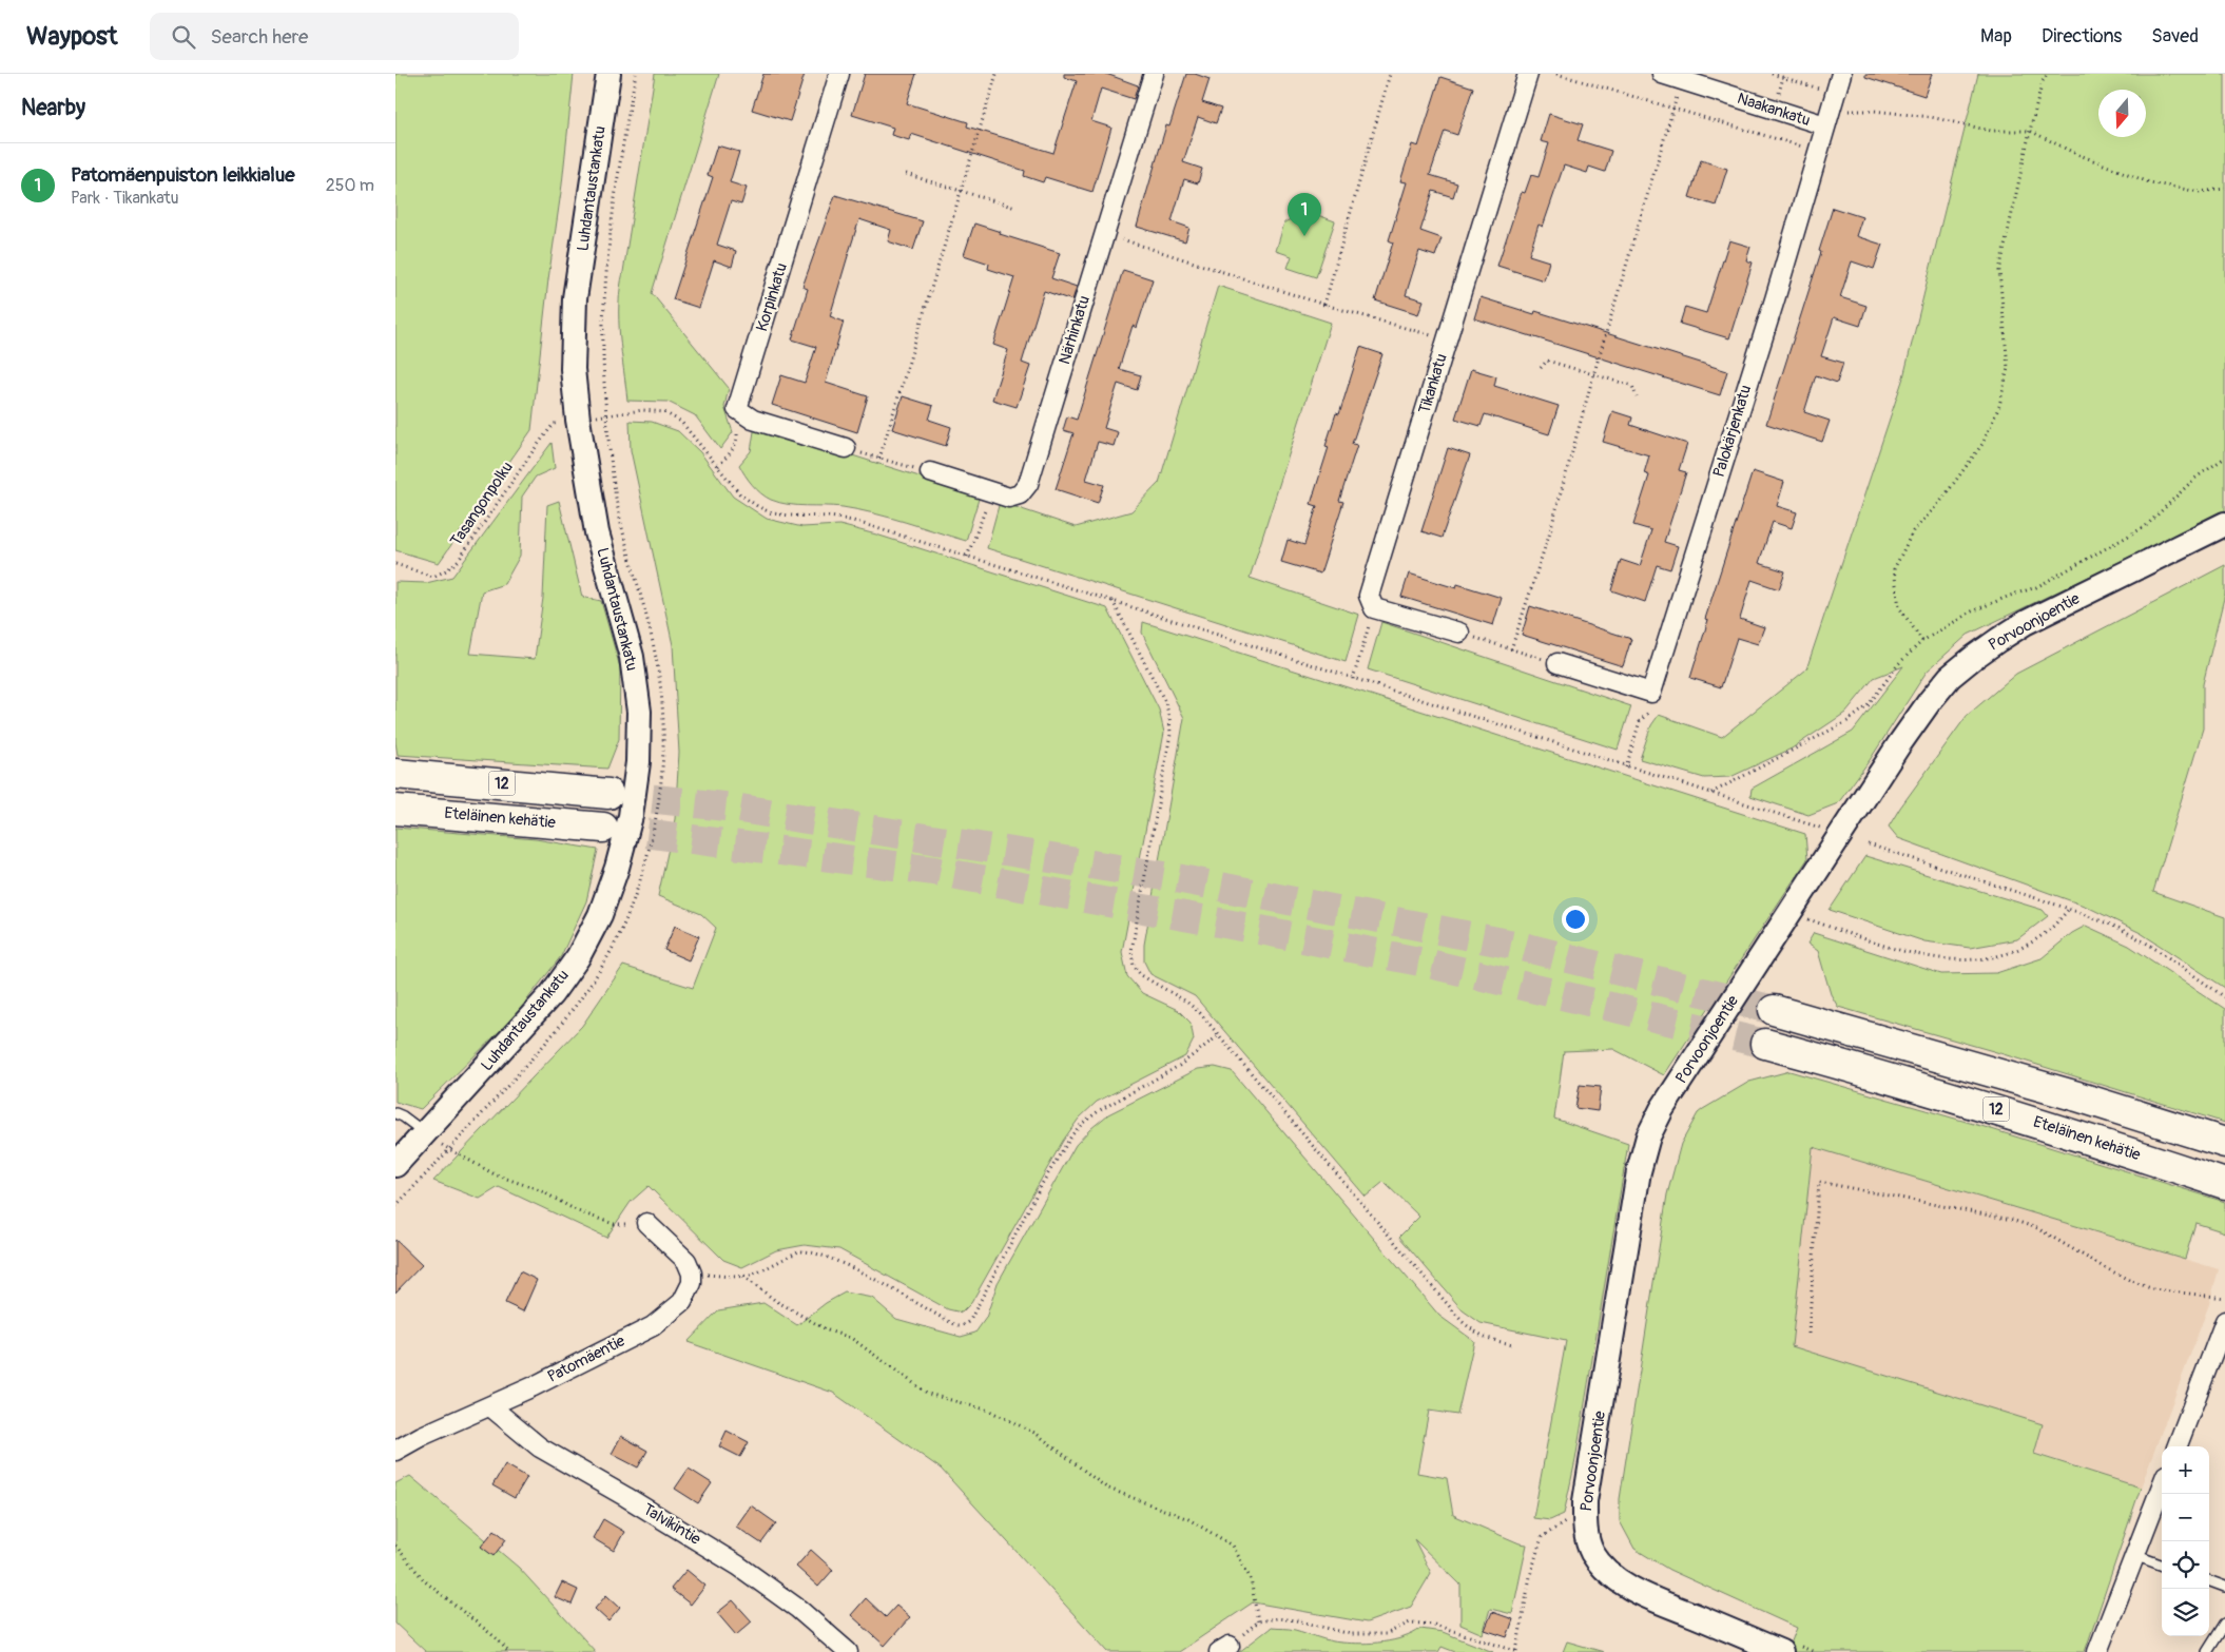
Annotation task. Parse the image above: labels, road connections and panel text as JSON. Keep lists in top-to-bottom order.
{
  "streets": {
    "highway": ["12", "Eteläinen kehätie"],
    "street": [
      "Naakankatu",
      "Luhdantaustankatu",
      "Korpinkatu",
      "Närhinkatu",
      "Tikankatu",
      "Palokärjenkatu",
      "Porvoonjoentie",
      "Patomäentie",
      "Talvikintie"
    ],
    "path": ["Tasangonpolku"]
  },
  "crossings": [
    ["Naakankatu", "Palokärjenkatu"],
    ["Luhdantaustankatu", "Tasangonpolku"],
    ["Patomäentie", "Talvikintie"]
  ],
  "north": "bottom",
  "page": {
    "header": "Waypost",
    "search": "Search here",
    "nav": ["Map", "Directions", "Saved"],
    "heading": "Nearby",
    "list": [
      {
        "mark": "1",
        "name": "Patomäenpuiston leikkialue",
        "note": "Park · Tikankatu",
        "value": "250 m"
      }
    ],
    "pins": "1",
    "map_buttons": ["+", "−"]
  }
}
